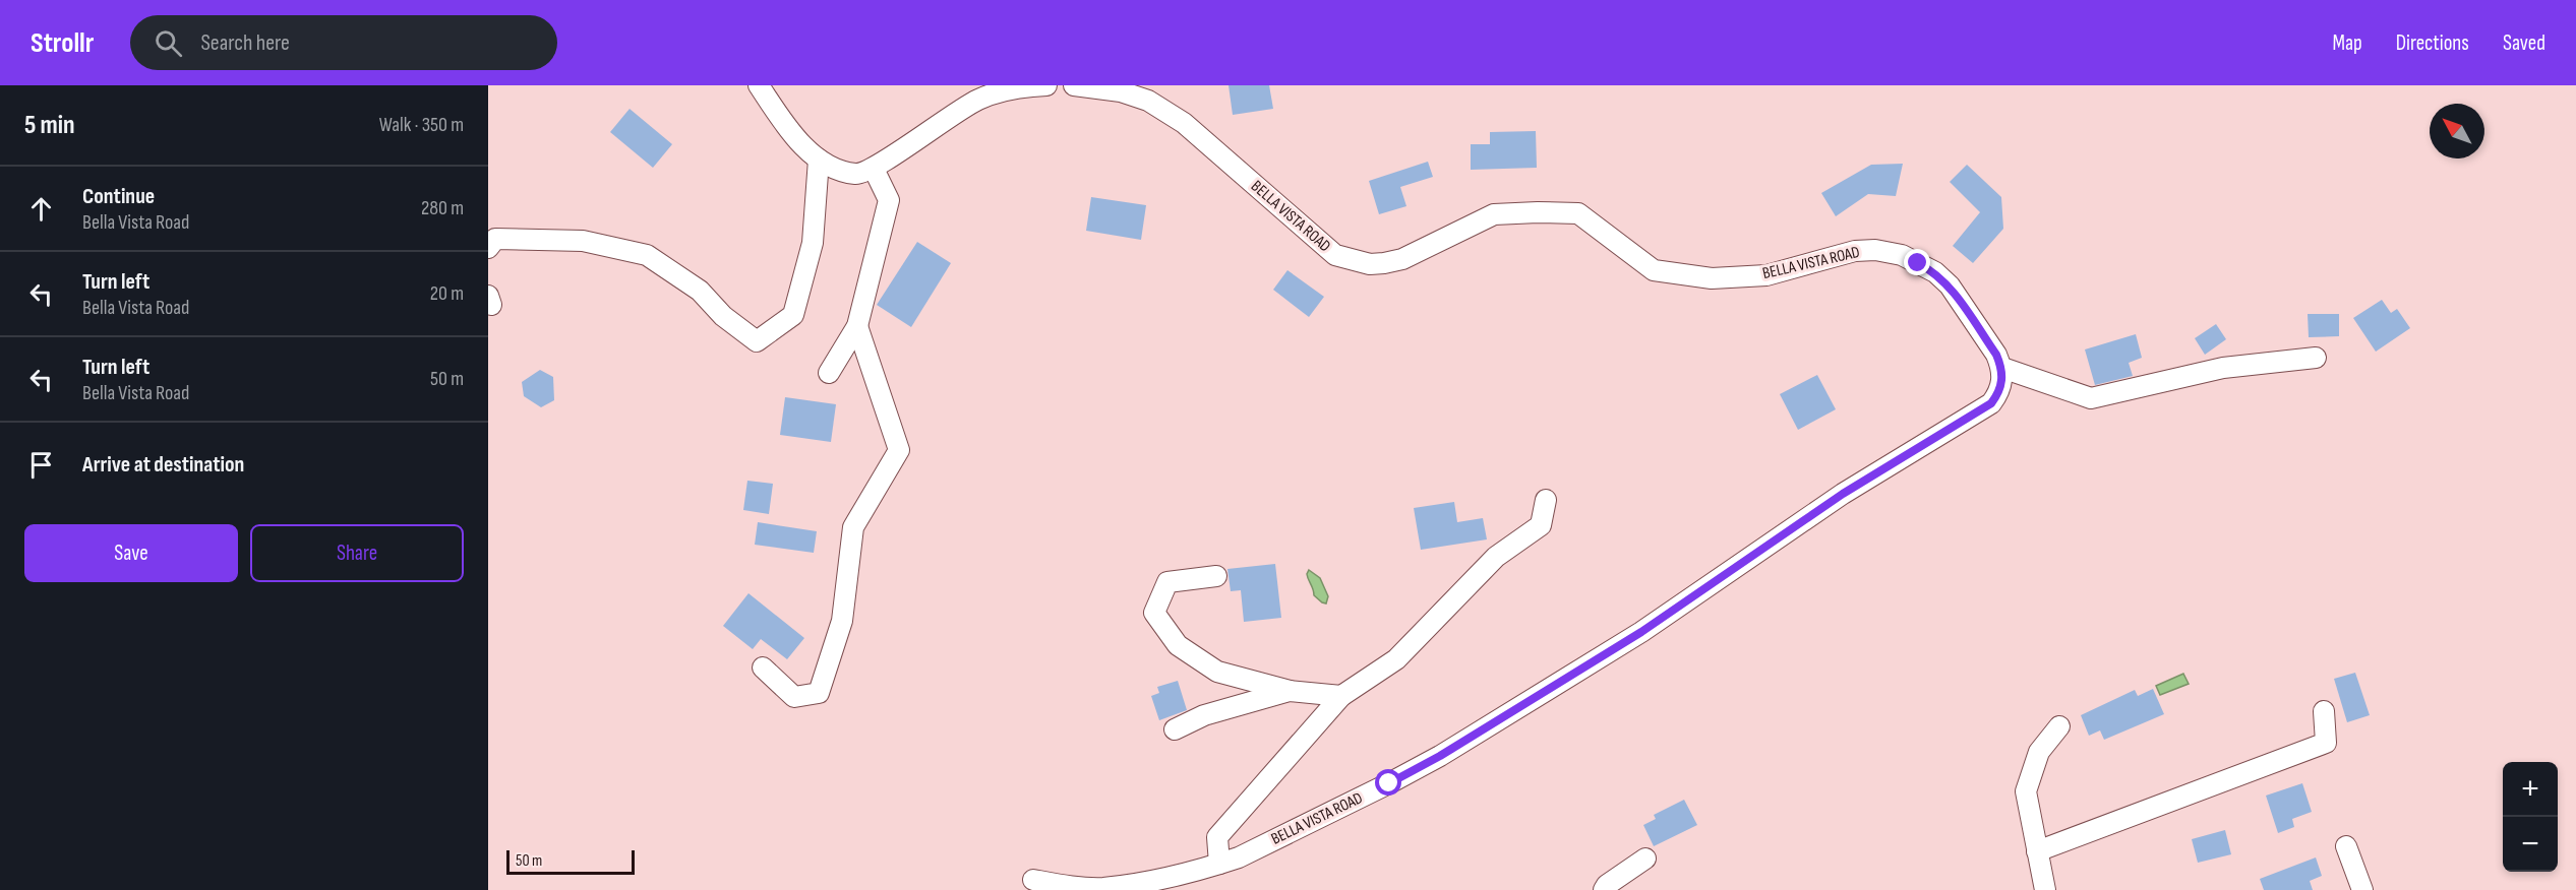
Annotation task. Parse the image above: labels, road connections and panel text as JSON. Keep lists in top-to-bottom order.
{
  "streets": {
    "street": ["BELLA VISTA ROAD"]
  },
  "scale_bar": "50 m",
  "north": "top left",
  "page": {
    "header": "Strollr",
    "search": "Search here",
    "nav": ["Map", "Directions", "Saved"],
    "heading": ["5 min", "Walk · 350 m"],
    "list": [
      ["Continue", "Bella Vista Road", "280 m"],
      ["Turn left", "Bella Vista Road", "20 m"],
      ["Turn left", "Bella Vista Road", "50 m"],
      "Arrive at destination"
    ],
    "buttons": ["Save", "Share"],
    "map_buttons": ["+", "−"],
    "scale": "50 m"
  }
}
